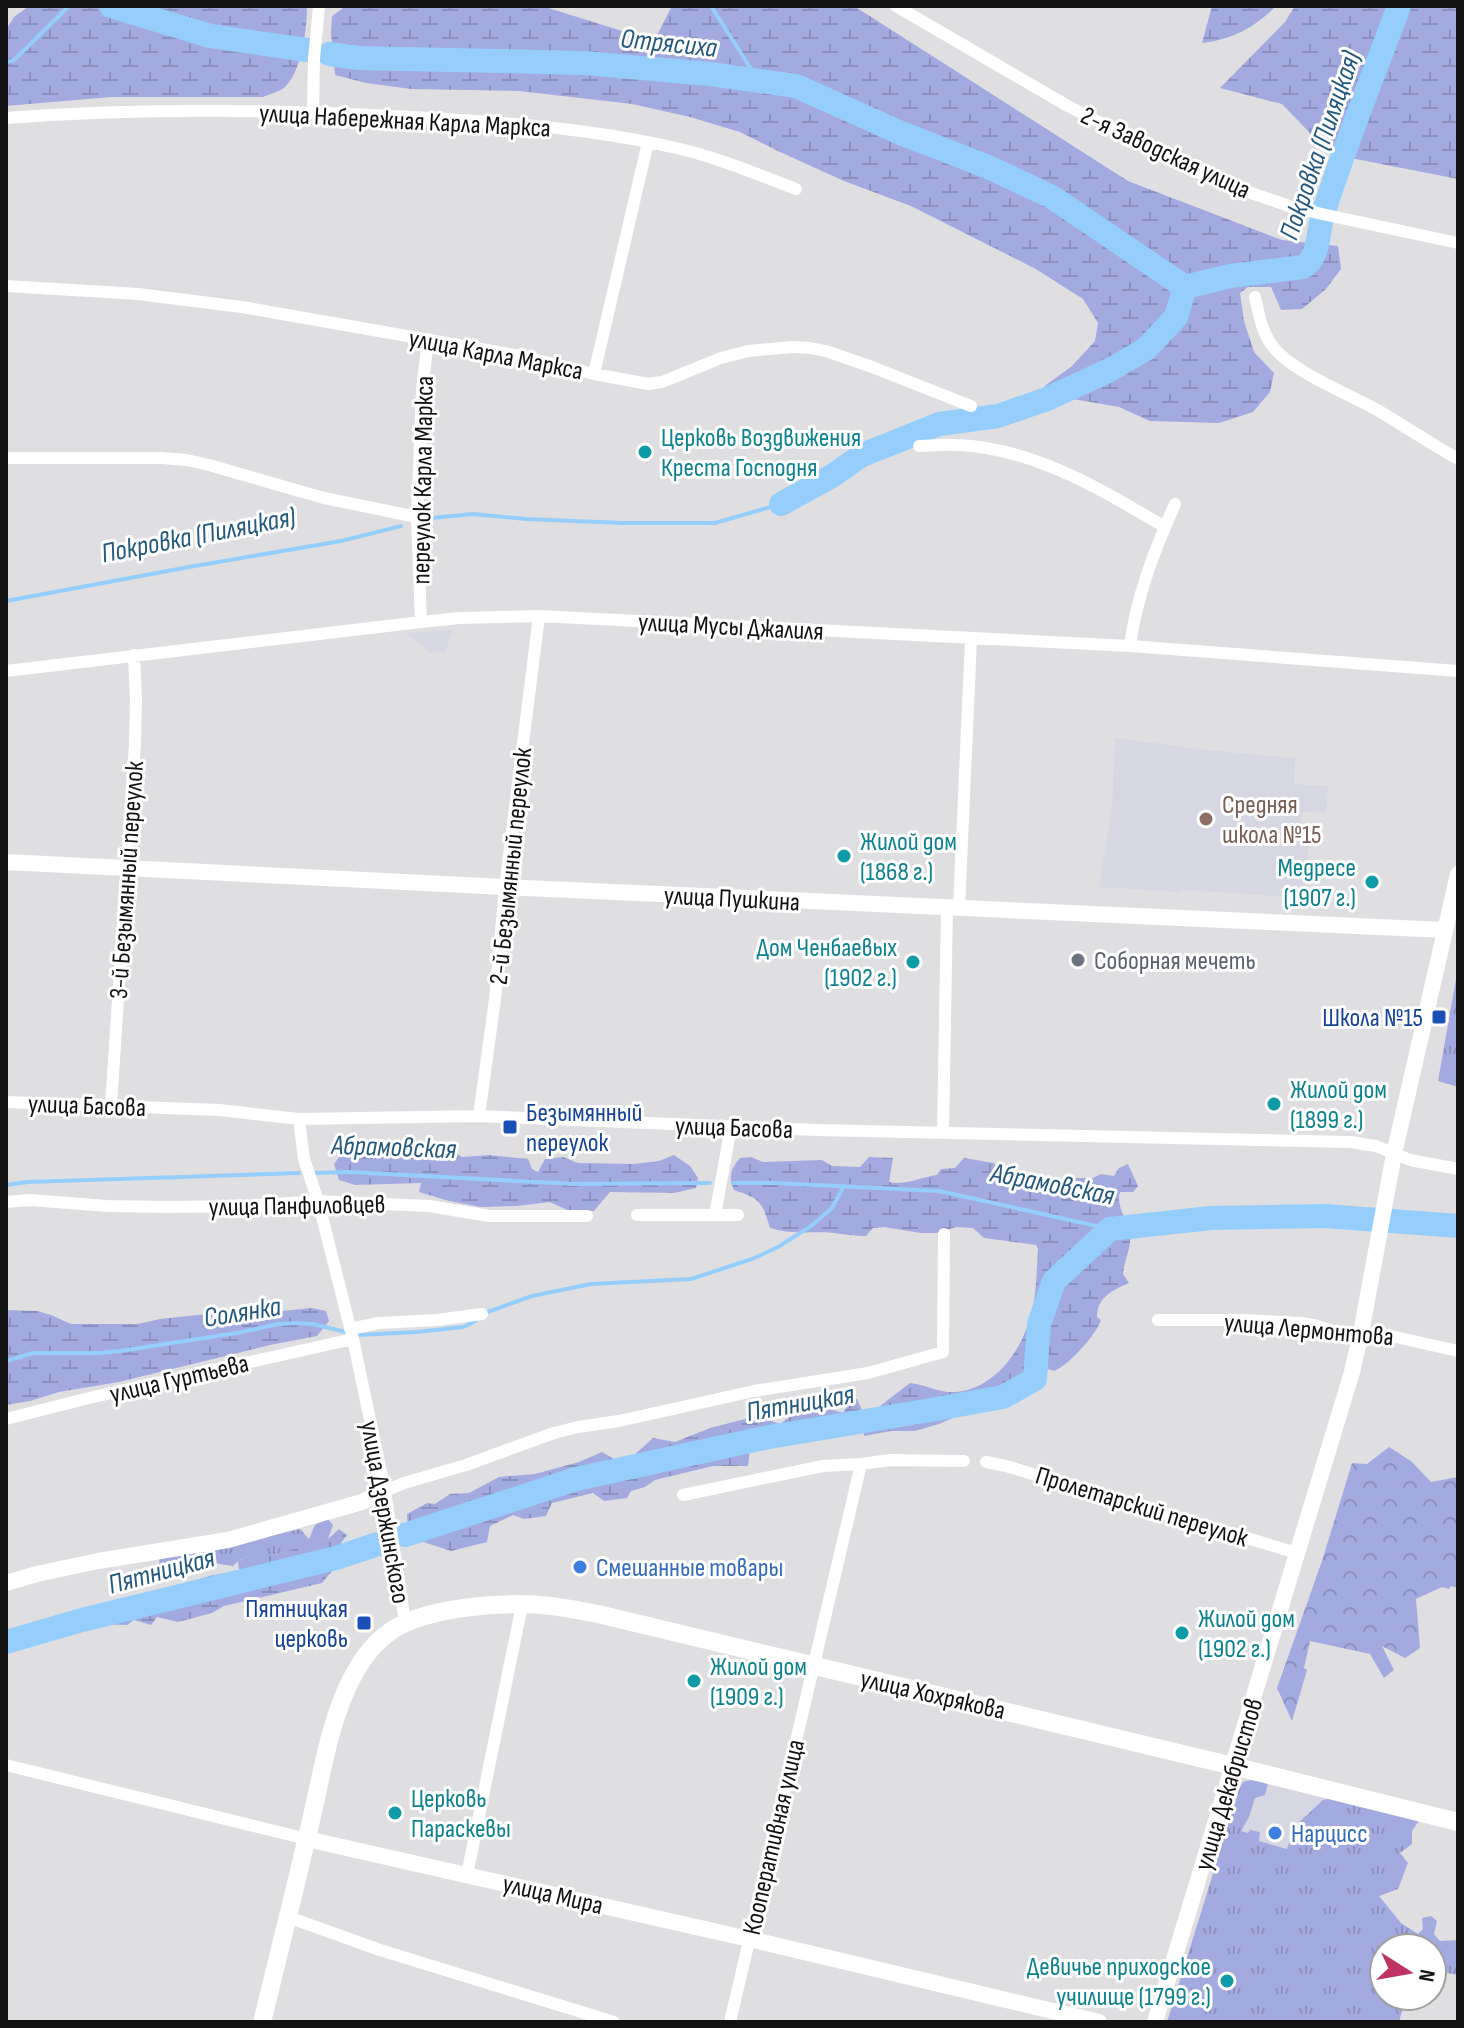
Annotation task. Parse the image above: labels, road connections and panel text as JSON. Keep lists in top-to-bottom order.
{
  "streets": {
    "main road": ["улица Дзержинского", "улица Хохрякова"],
    "street": [
      "улица Набережная Карла Маркса",
      "2-я Заводская улица",
      "улица Карла Маркса",
      "переулок Карла Маркса",
      "улица Мусы Джалиля",
      "2-й Безымянный переулок",
      "3-й Безымянный переулок",
      "улица Пушкина",
      "улица Басова",
      "улица Панфиловцев",
      "улица Лермонтова",
      "улица Гуртьева",
      "Пролетарский переулок",
      "улица Декабристов",
      "Кооперативная улица",
      "улица Мира"
    ]
  },
  "crossings": [
    ["улица Карла Маркса", "переулок Карла Маркса"],
    ["переулок Карла Маркса", "улица Мусы Джалиля"],
    ["улица Мусы Джалиля", "2-й Безымянный переулок"],
    ["улица Мусы Джалиля", "3-й Безымянный переулок"],
    ["2-й Безымянный переулок", "улица Пушкина"],
    ["2-й Безымянный переулок", "улица Басова"],
    ["3-й Безымянный переулок", "улица Пушкина"],
    ["3-й Безымянный переулок", "улица Басова"],
    ["улица Басова", "улица Дзержинского"],
    ["улица Басова", "улица Декабристов"],
    ["улица Панфиловцев", "улица Дзержинского"],
    ["улица Лермонтова", "улица Декабристов"],
    ["улица Гуртьева", "улица Дзержинского"],
    ["Пролетарский переулок", "улица Декабристов"],
    ["улица Дзержинского", "улица Хохрякова"],
    ["улица Дзержинского", "улица Мира"],
    ["улица Хохрякова", "улица Декабристов"],
    ["улица Хохрякова", "Кооперативная улица"],
    ["Кооперативная улица", "улица Мира"]
  ],
  "water": [
    "Отрясиха",
    "Покровка (Пиляцкая)",
    "Абрамовская",
    "Солянка",
    "Пятницкая"
  ],
  "places": {
    "other": [
      "Церковь Воздвижения Креста Господня",
      "Средняя школа №15",
      "Жилой дом (1868 г.)",
      "Медресе (1907 г.)",
      "Соборная мечеть",
      "Дом Ченбаевых (1902 г.)",
      "Жилой дом (1899 г.)",
      "Смешанные товары",
      "Жилой дом (1902 г.)",
      "Жилой дом (1909 г.)",
      "Церковь Параскевы",
      "Нарцисс",
      "Девичье приходское училище (1799 г.)"
    ],
    "transit": ["Школа №15", "Безымянный переулок", "Пятницкая церковь"]
  },
  "north": "right"
}
